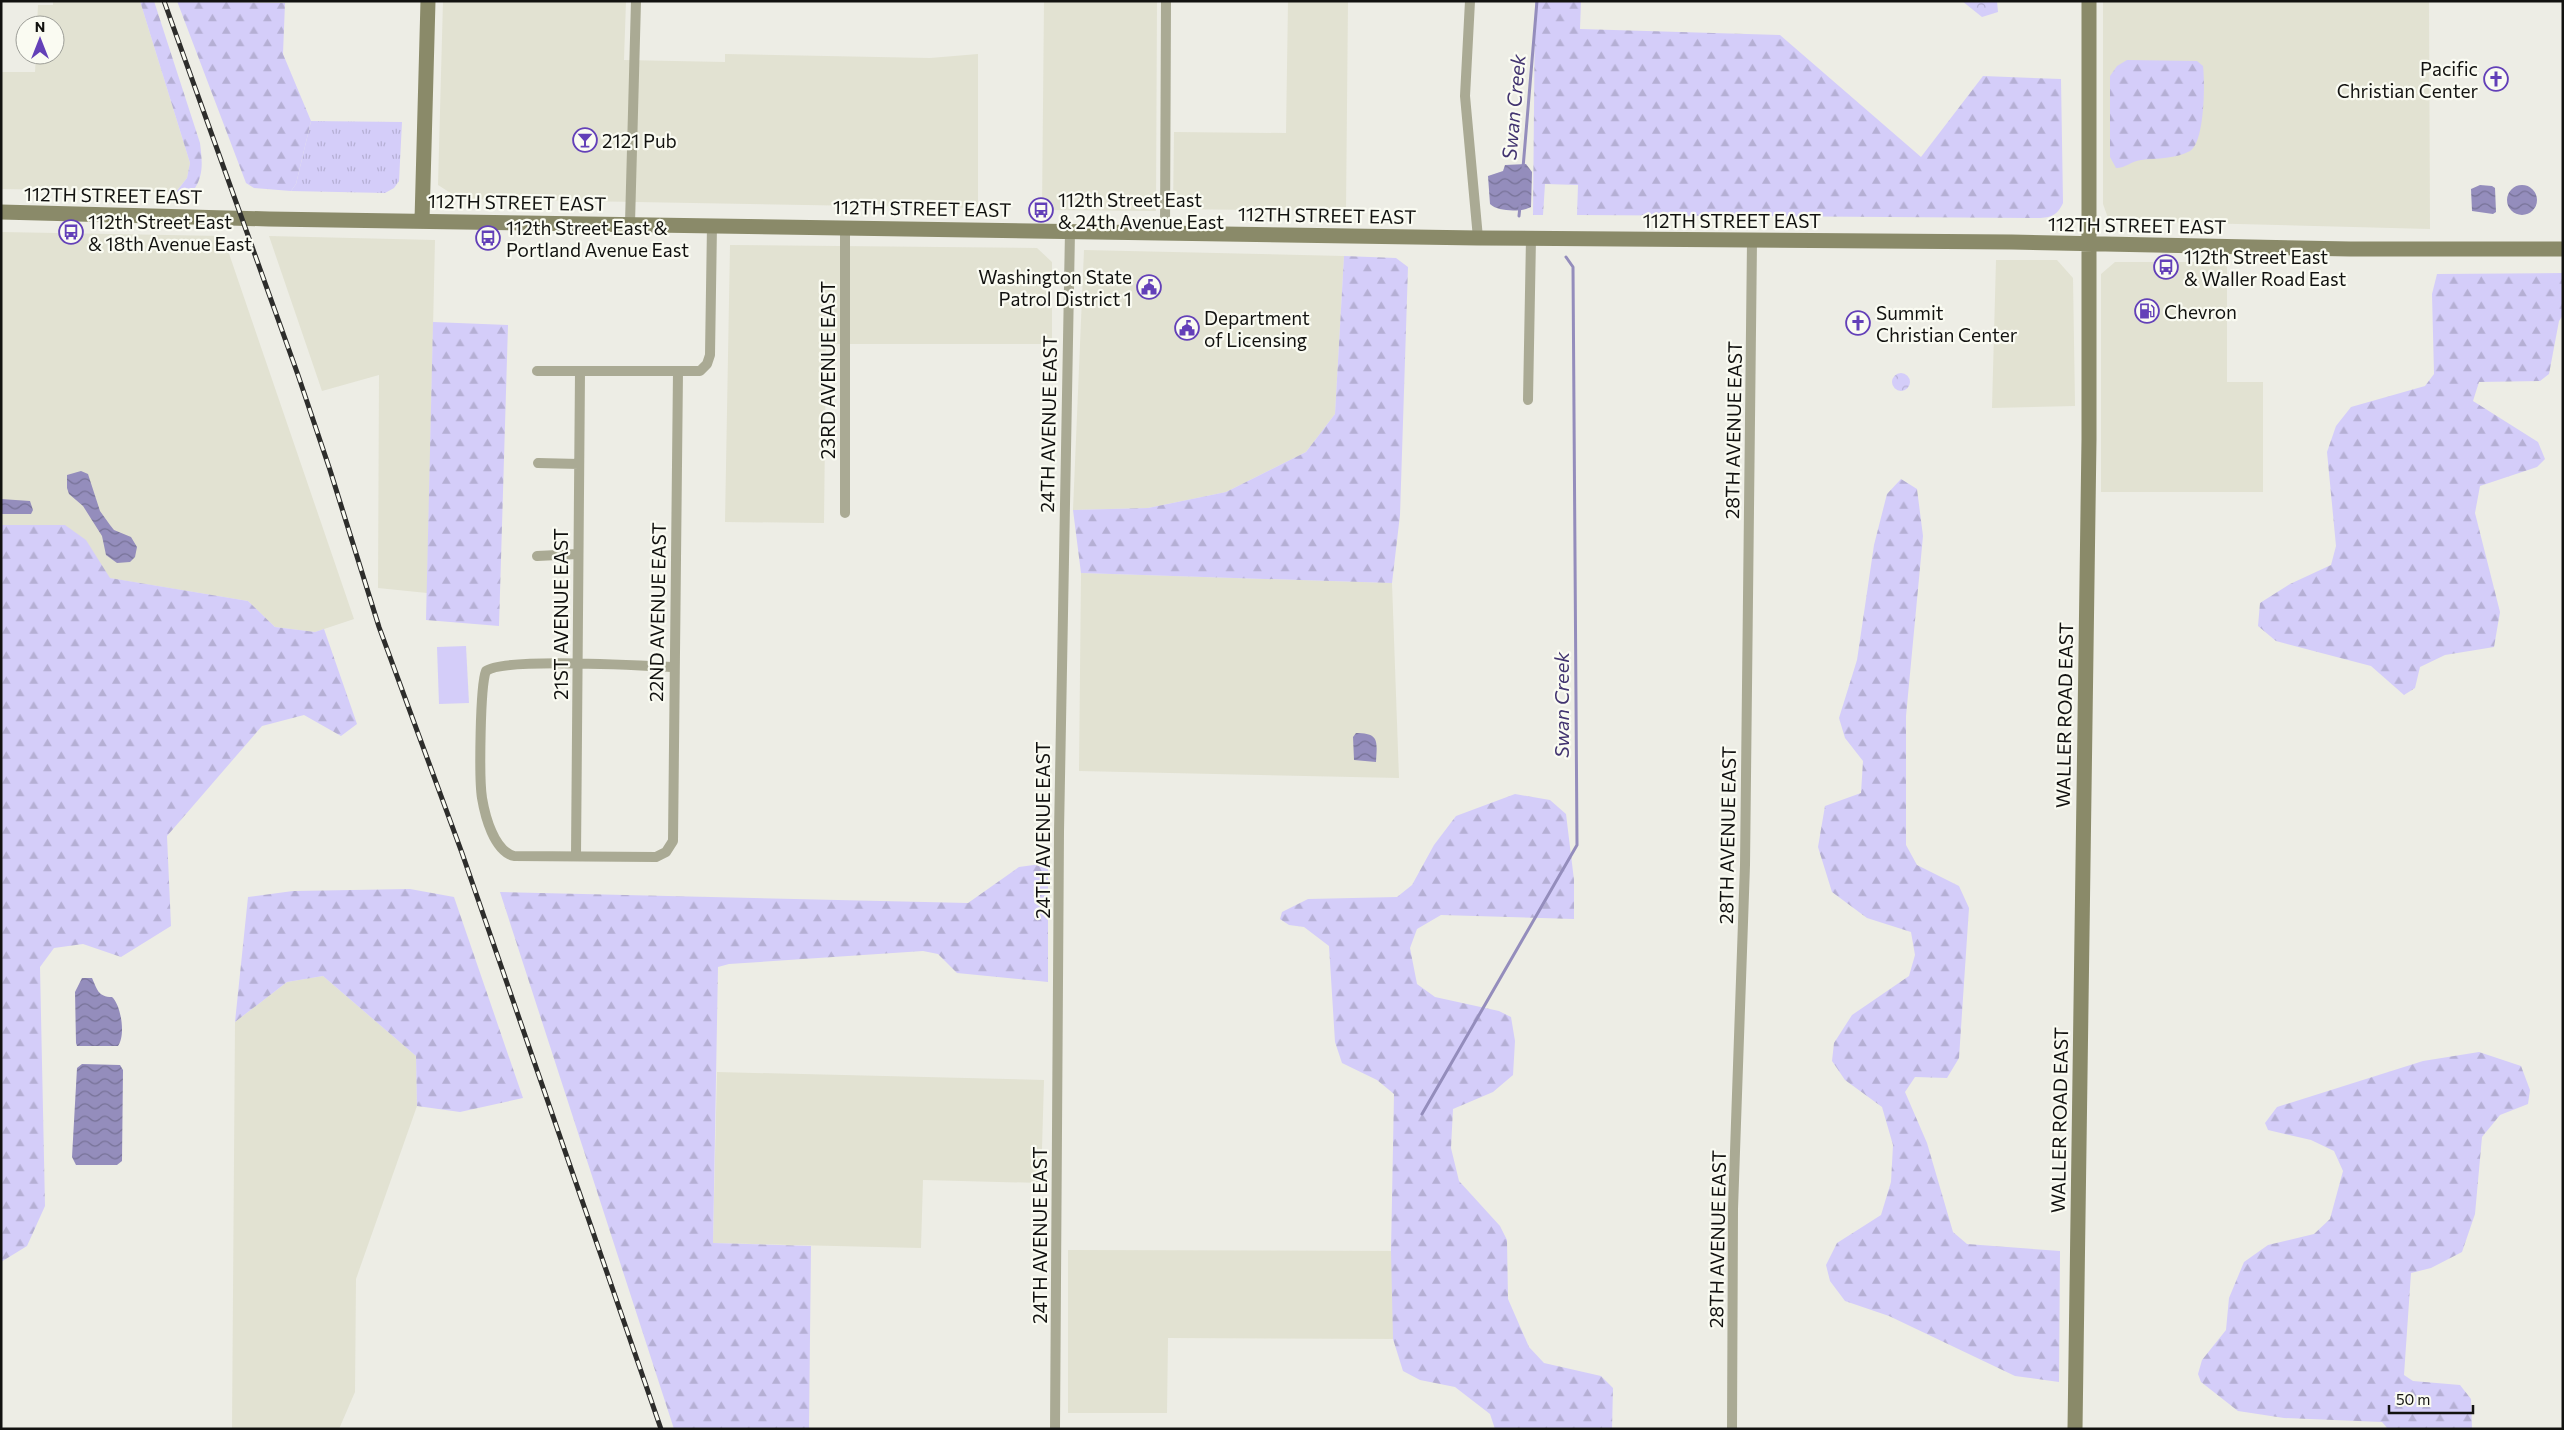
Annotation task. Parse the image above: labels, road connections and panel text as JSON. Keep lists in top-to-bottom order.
{
  "streets": {
    "main road": ["112TH STREET EAST", "WALLER ROAD EAST"],
    "street": [
      "23RD AVENUE EAST",
      "24TH AVENUE EAST",
      "28TH AVENUE EAST",
      "22ND AVENUE EAST",
      "21ST AVENUE EAST"
    ]
  },
  "crossings": [
    ["112TH STREET EAST", "23RD AVENUE EAST"],
    ["112TH STREET EAST", "24TH AVENUE EAST"],
    ["112TH STREET EAST", "28TH AVENUE EAST"],
    ["112TH STREET EAST", "WALLER ROAD EAST"],
    ["22ND AVENUE EAST", "21ST AVENUE EAST"]
  ],
  "water": ["Swan Creek"],
  "places": {
    "church": ["Pacific Christian Center", "Summit Christian Center"],
    "bar": ["2121 Pub"],
    "bus stop": [
      "112th Street East & 24th Avenue East",
      "112th Street East & 18th Avenue East",
      "112th Street East & Portland Avenue East",
      "112th Street East & Waller Road East"
    ],
    "public building": ["Washington State Patrol District 1", "Department of Licensing"],
    "fuel station": ["Chevron"]
  },
  "scale_bar": "50 m",
  "north": "top"
}
